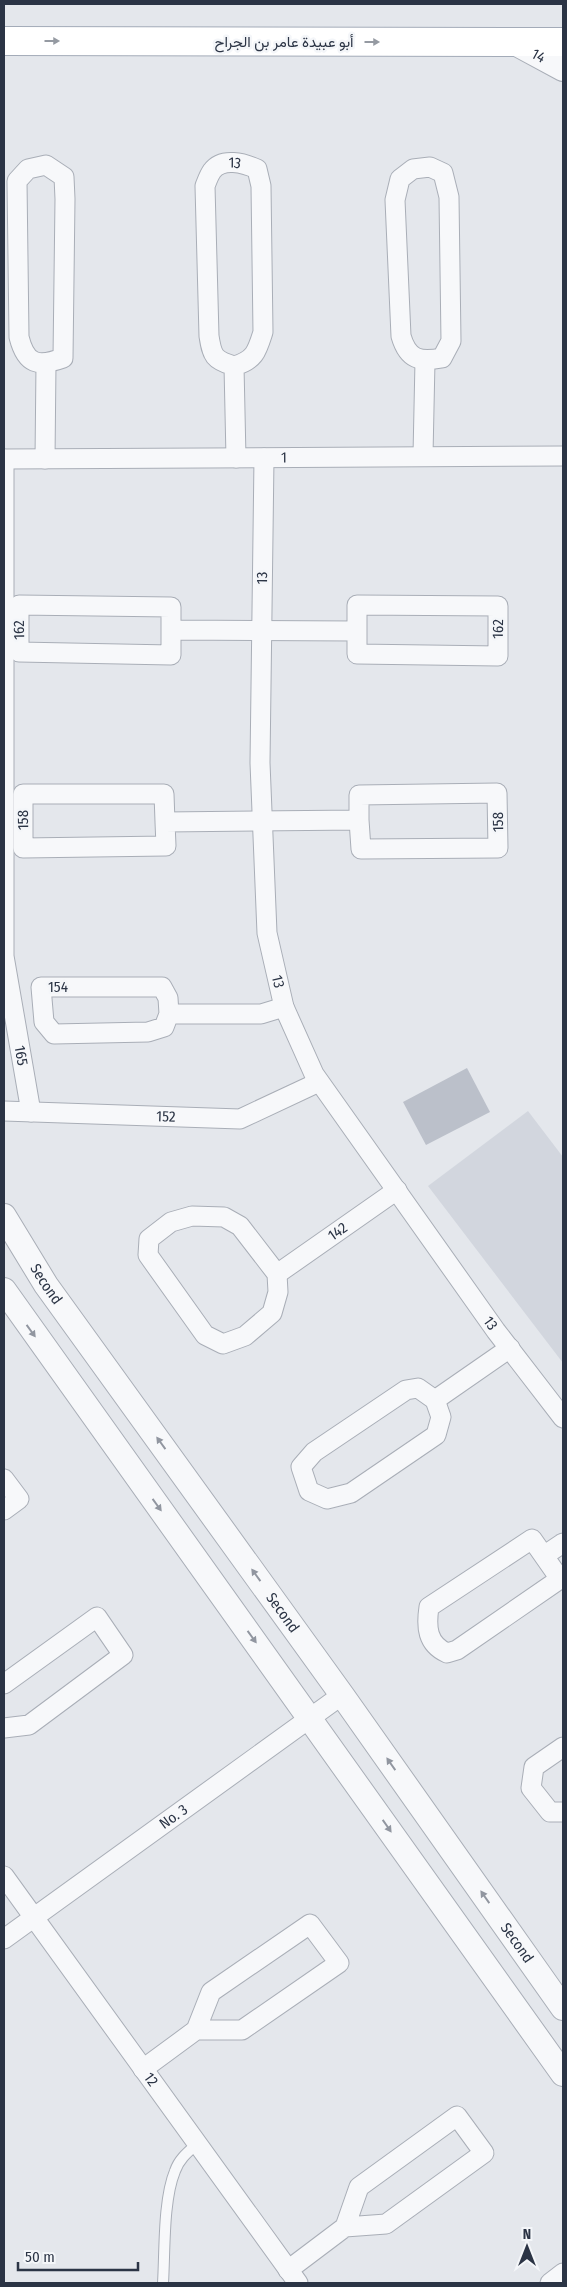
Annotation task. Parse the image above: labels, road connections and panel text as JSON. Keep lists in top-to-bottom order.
{
  "streets": {
    "main road": ["أبو عبيدة عامر بن الجراح"],
    "street": [
      "14",
      "13",
      "1",
      "162",
      "158",
      "154",
      "165",
      "152",
      "142",
      "Second",
      "No. 3",
      "12"
    ]
  },
  "crossings": [
    ["أبو عبيدة عامر بن الجراح", "14"],
    ["13", "1"],
    ["13", "152"],
    ["13", "142"],
    ["1", "165"],
    ["165", "152"],
    ["Second", "No. 3"],
    ["No. 3", "12"]
  ],
  "one_way": ["أبو عبيدة عامر بن الجراح"],
  "scale_bar": "50 m",
  "north": "top"
}
